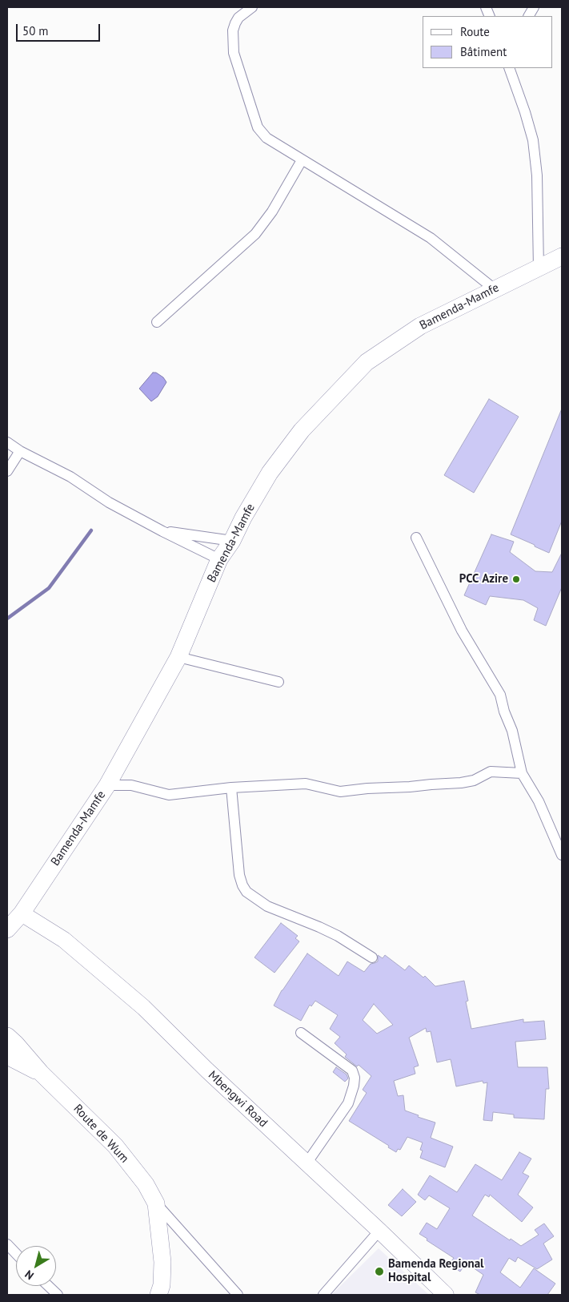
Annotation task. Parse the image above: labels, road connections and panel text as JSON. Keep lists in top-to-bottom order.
{
  "streets": {
    "highway": ["Bamenda-Mamfe", "Route de Wum"],
    "main road": ["Mbengwi Road"]
  },
  "crossings": [
    ["Bamenda-Mamfe", "Mbengwi Road"]
  ],
  "places": ["PCC Azire", "Bamenda Regional Hospital"],
  "legend": ["Route", "Bâtiment"],
  "scale_bar": "50 m",
  "north": "bottom left"
}
